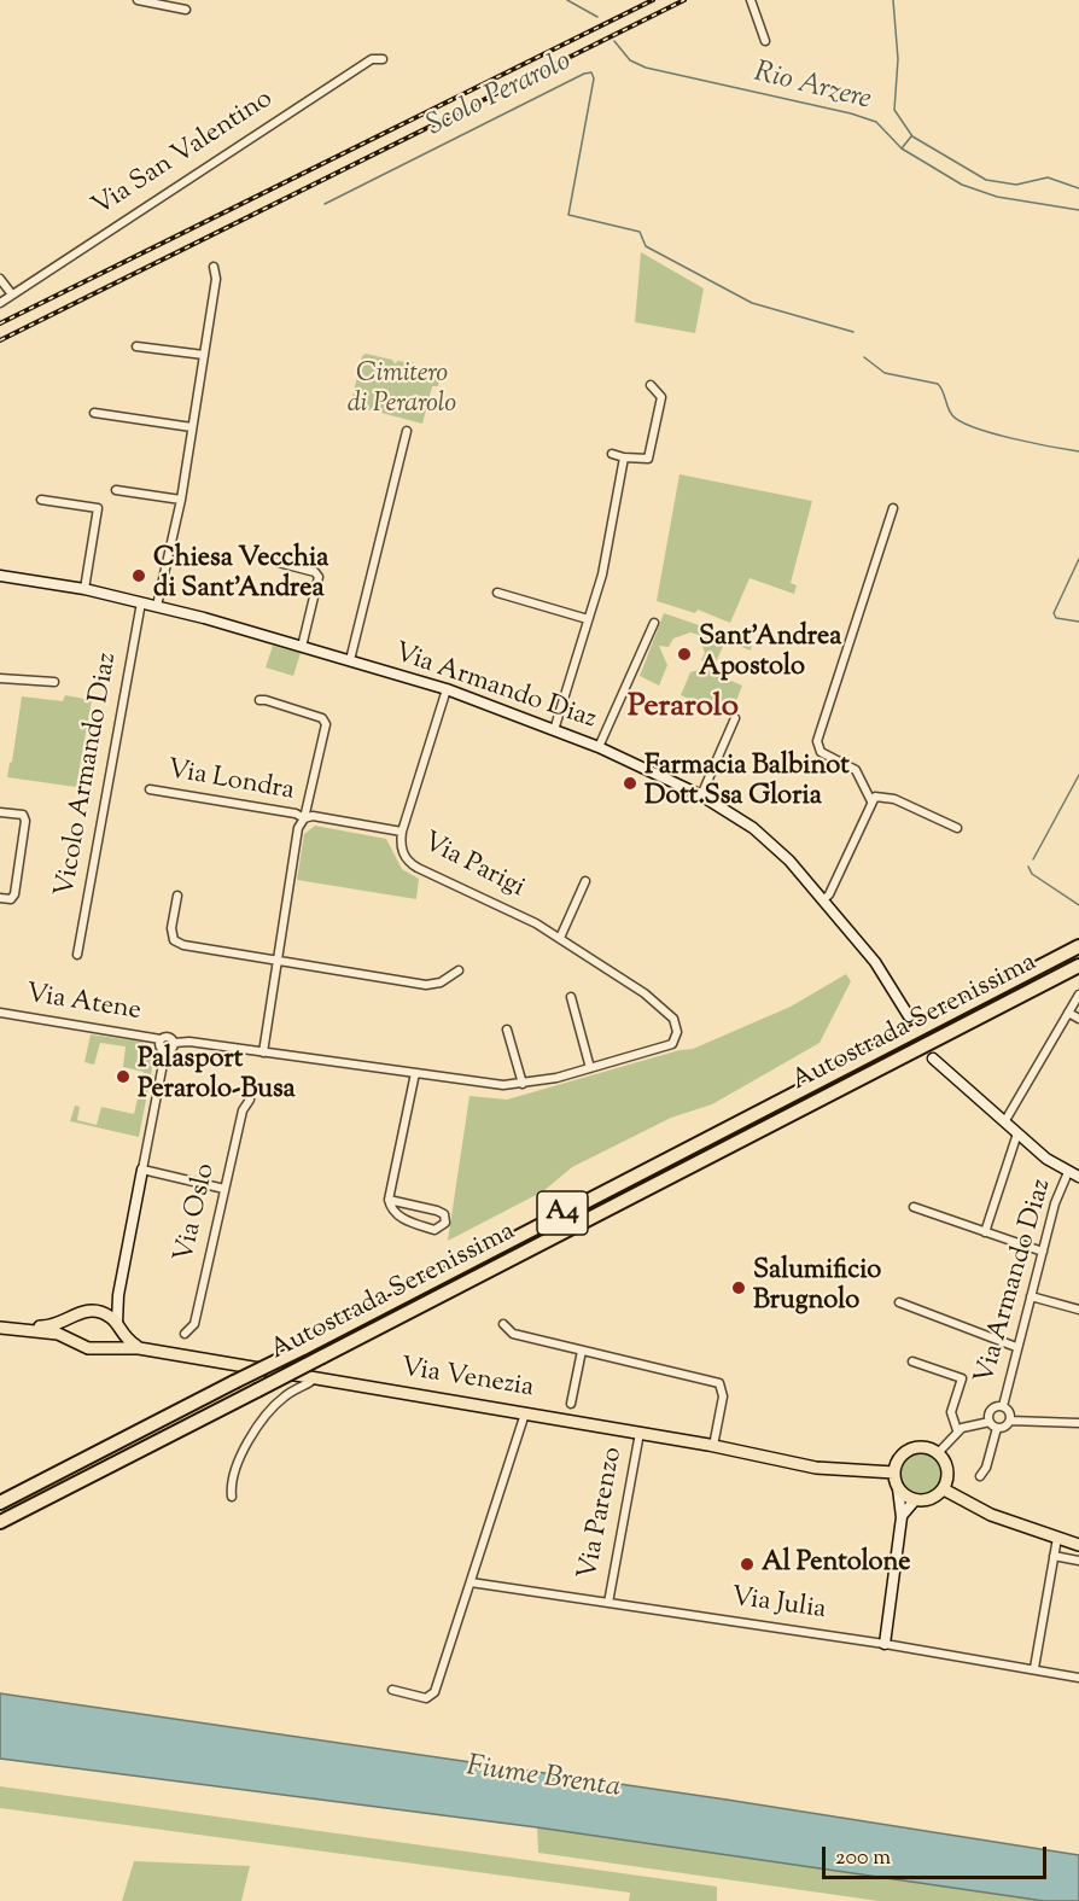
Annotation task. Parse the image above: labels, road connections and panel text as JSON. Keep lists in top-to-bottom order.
{
  "streets": {
    "highway": ["Autostrada Serenissima", "A4"],
    "main road": ["Via Venezia"],
    "street": [
      "Via San Valentino",
      "Via Armando Diaz",
      "Vicolo Armando Diaz",
      "Via Londra",
      "Via Parigi",
      "Via Atene",
      "Via Oslo",
      "Via Parenzo",
      "Via Julia"
    ]
  },
  "crossings": [
    ["Via Armando Diaz", "Vicolo Armando Diaz"],
    ["Via Armando Diaz", "Via Parigi"],
    ["Via Londra", "Via Parigi"],
    ["Via Parigi", "Via Atene"],
    ["Via Venezia", "Via Parenzo"],
    ["Via Parenzo", "Via Julia"]
  ],
  "districts": ["Perarolo"],
  "water": ["Rio Arzere", "Scolo Perarolo", "Fiume Brenta"],
  "parks": ["Cimitero di Perarolo"],
  "places": [
    "Chiesa Vecchia di Sant'Andrea",
    "Sant'Andrea Apostolo",
    "Farmacia Balbinot Dott.Ssa Gloria",
    "Palasport Perarolo-Busa",
    "Salumificio Brugnolo",
    "Al Pentolone"
  ],
  "scale_bar": "200 m"
}
